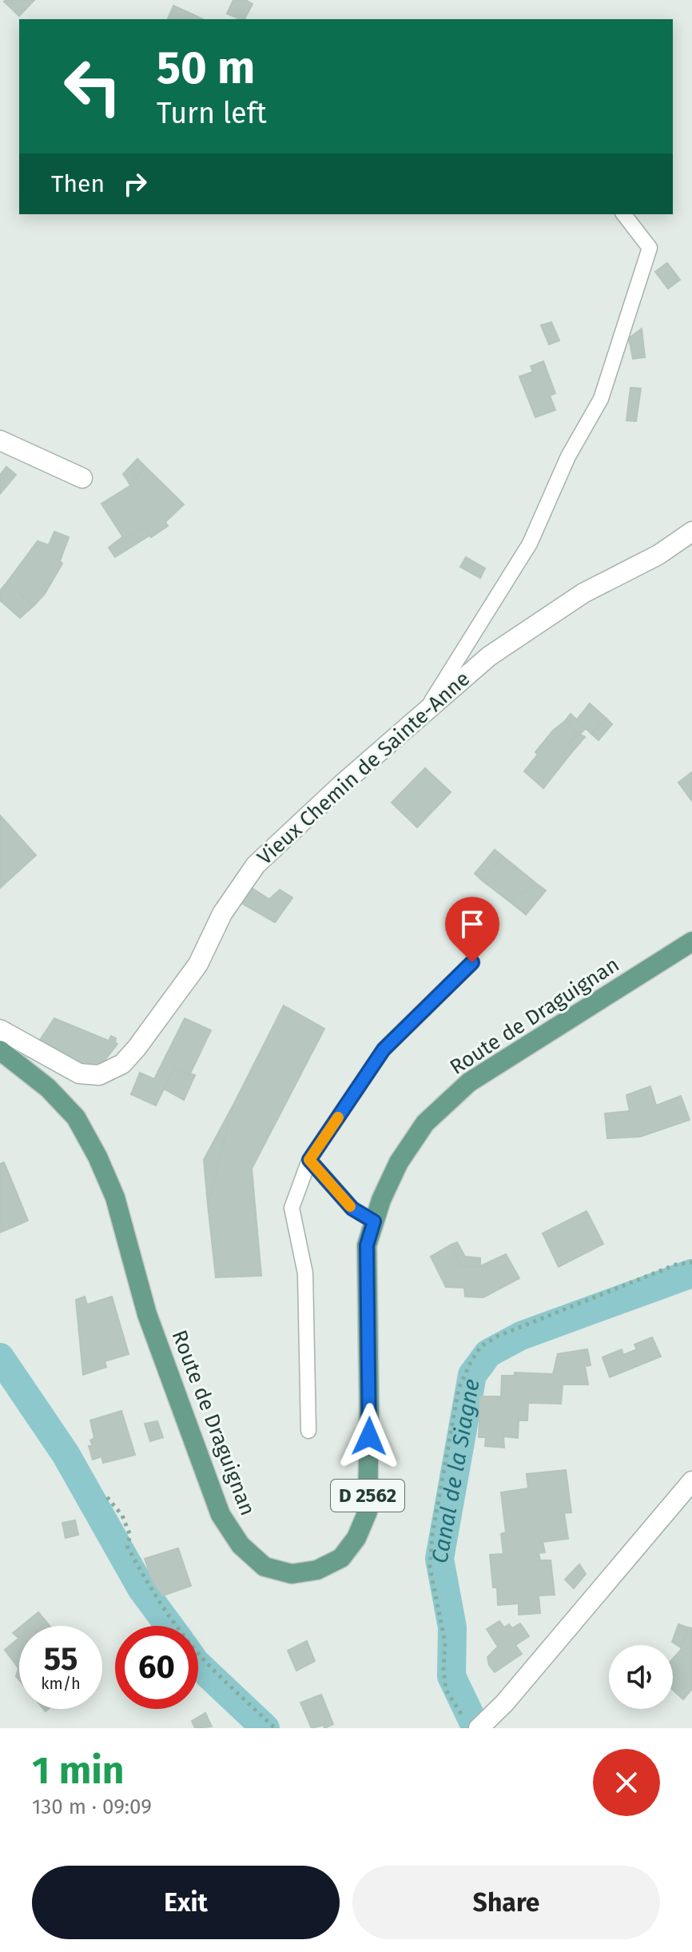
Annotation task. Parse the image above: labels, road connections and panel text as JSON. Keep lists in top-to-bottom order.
{
  "streets": {
    "main road": ["Route de Draguignan", "D 2562"],
    "street": ["Vieux Chemin de Sainte-Anne"]
  },
  "water": ["Canal de la Siagne"],
  "page": {
    "turn": ["50 m", "Turn left"],
    "then": "Then",
    "speed": "55 km/h",
    "limit": "60",
    "heading": ["1 min", "130 m · 09:09"],
    "buttons": ["Exit", "Share"]
  }
}
